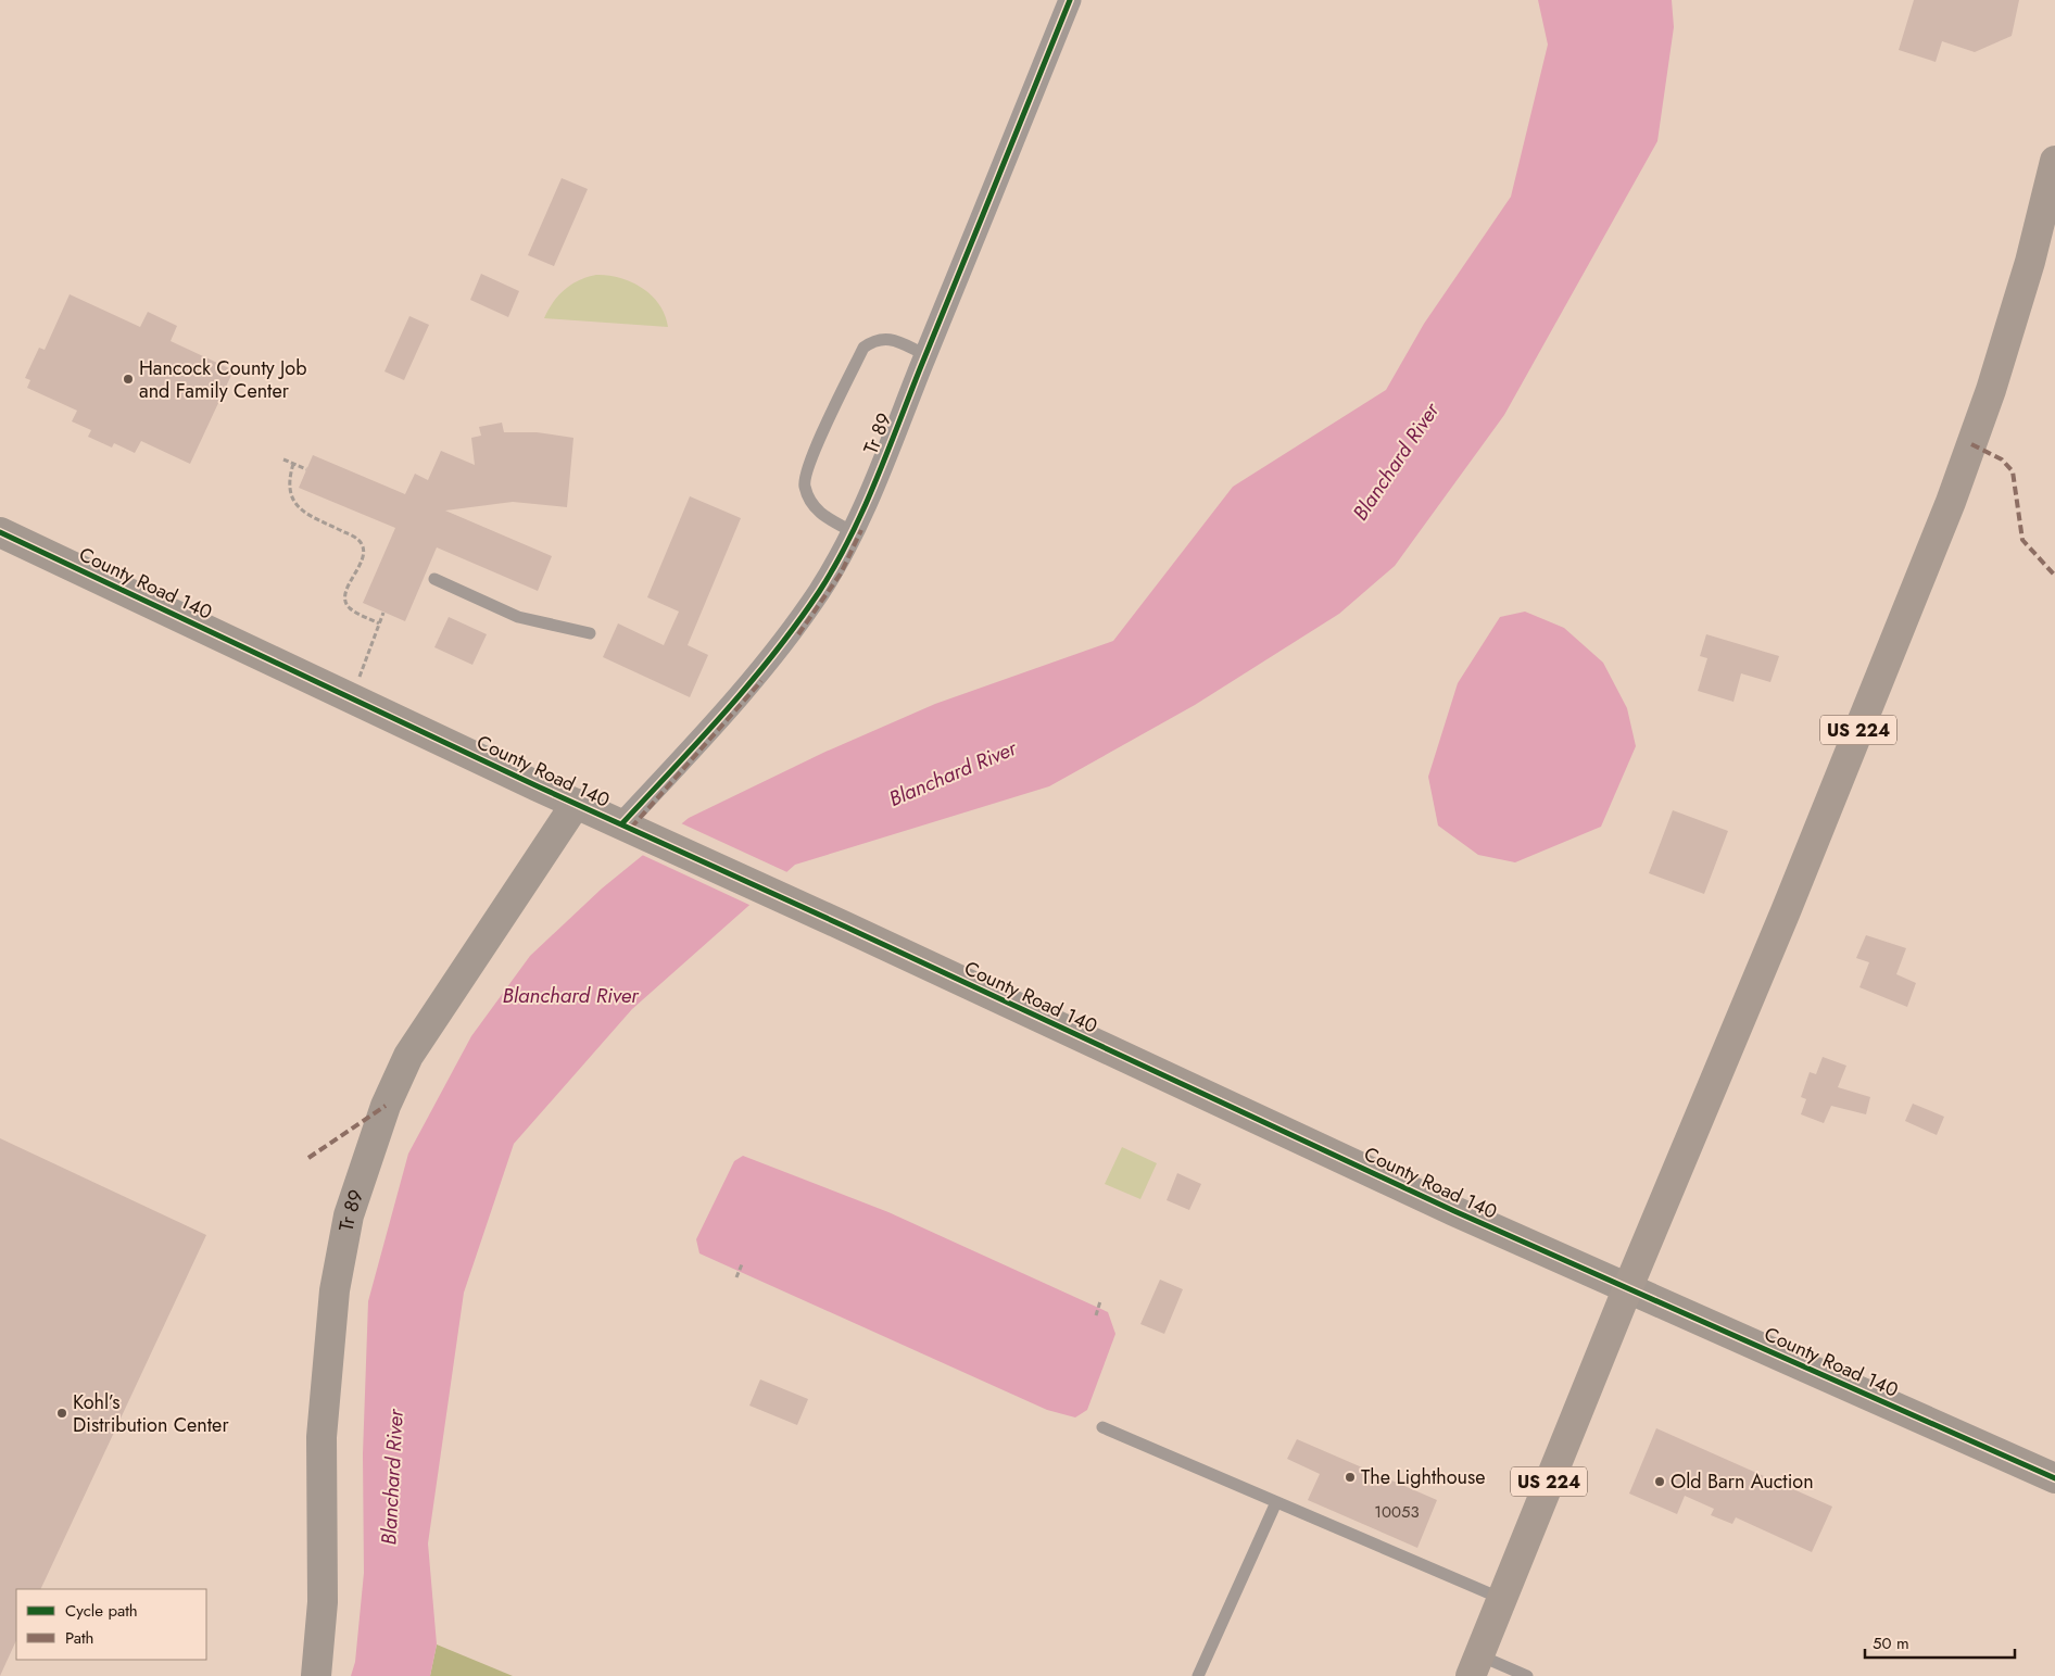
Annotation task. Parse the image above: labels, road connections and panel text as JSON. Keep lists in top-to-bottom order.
{
  "streets": {
    "main road": ["US 224"],
    "street": ["Tr 89", "County Road 140"]
  },
  "crossings": [
    ["Tr 89", "County Road 140"],
    ["County Road 140", "US 224"]
  ],
  "water": ["Blanchard River"],
  "places": [
    "Hancock County Job and Family Center",
    "Kohl’s Distribution Center",
    "The Lighthouse",
    "Old Barn Auction"
  ],
  "house_numbers": ["10053"],
  "legend": ["Cycle path", "Path"],
  "scale_bar": "50 m"
}
